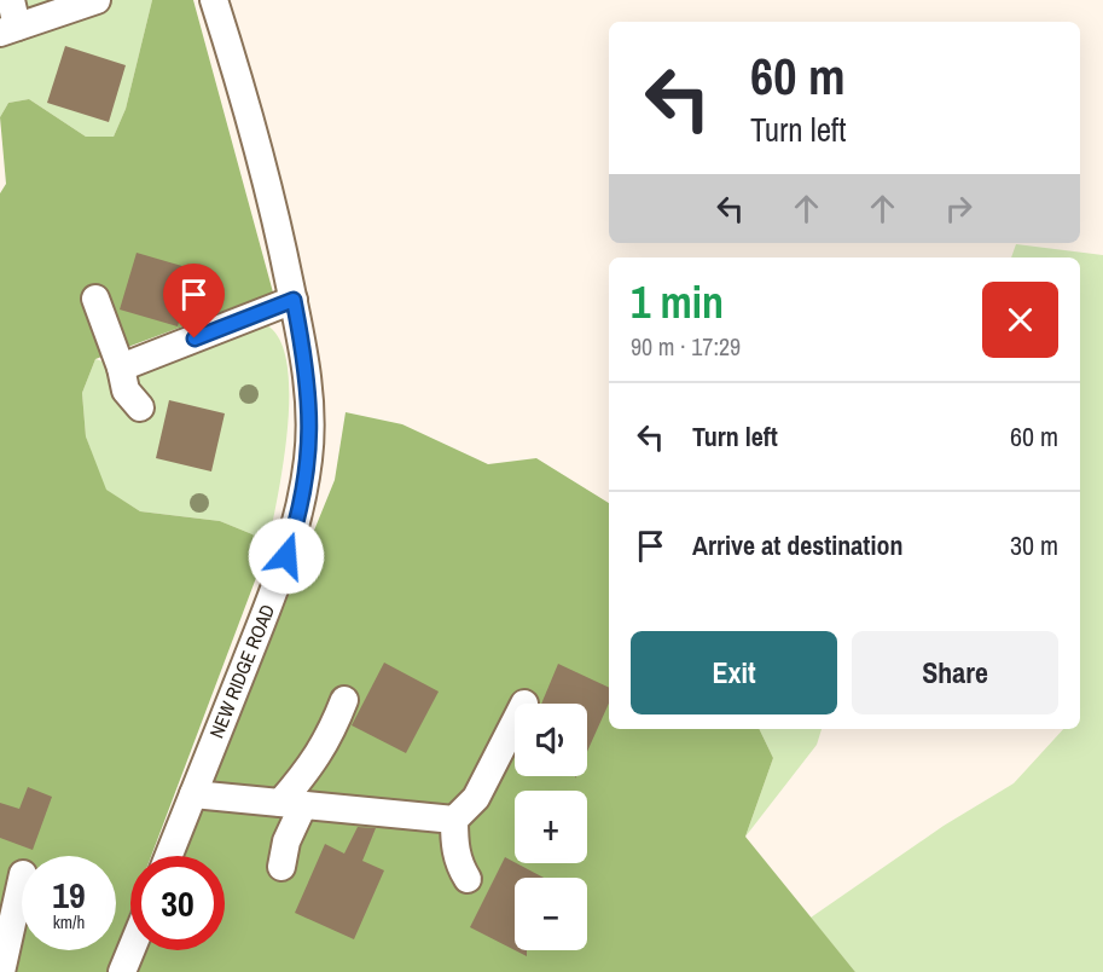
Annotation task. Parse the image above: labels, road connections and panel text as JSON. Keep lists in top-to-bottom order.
{
  "streets": {
    "street": ["NEW RIDGE ROAD"]
  },
  "page": {
    "turn": ["60 m", "Turn left"],
    "heading": ["1 min", "90 m · 17:29"],
    "list": [
      {
        "name": "Turn left",
        "value": "60 m"
      },
      {
        "name": "Arrive at destination",
        "value": "30 m"
      }
    ],
    "buttons": ["Exit", "Share"],
    "map_buttons": ["+", "−"],
    "speed": "19 km/h",
    "limit": "30"
  }
}
